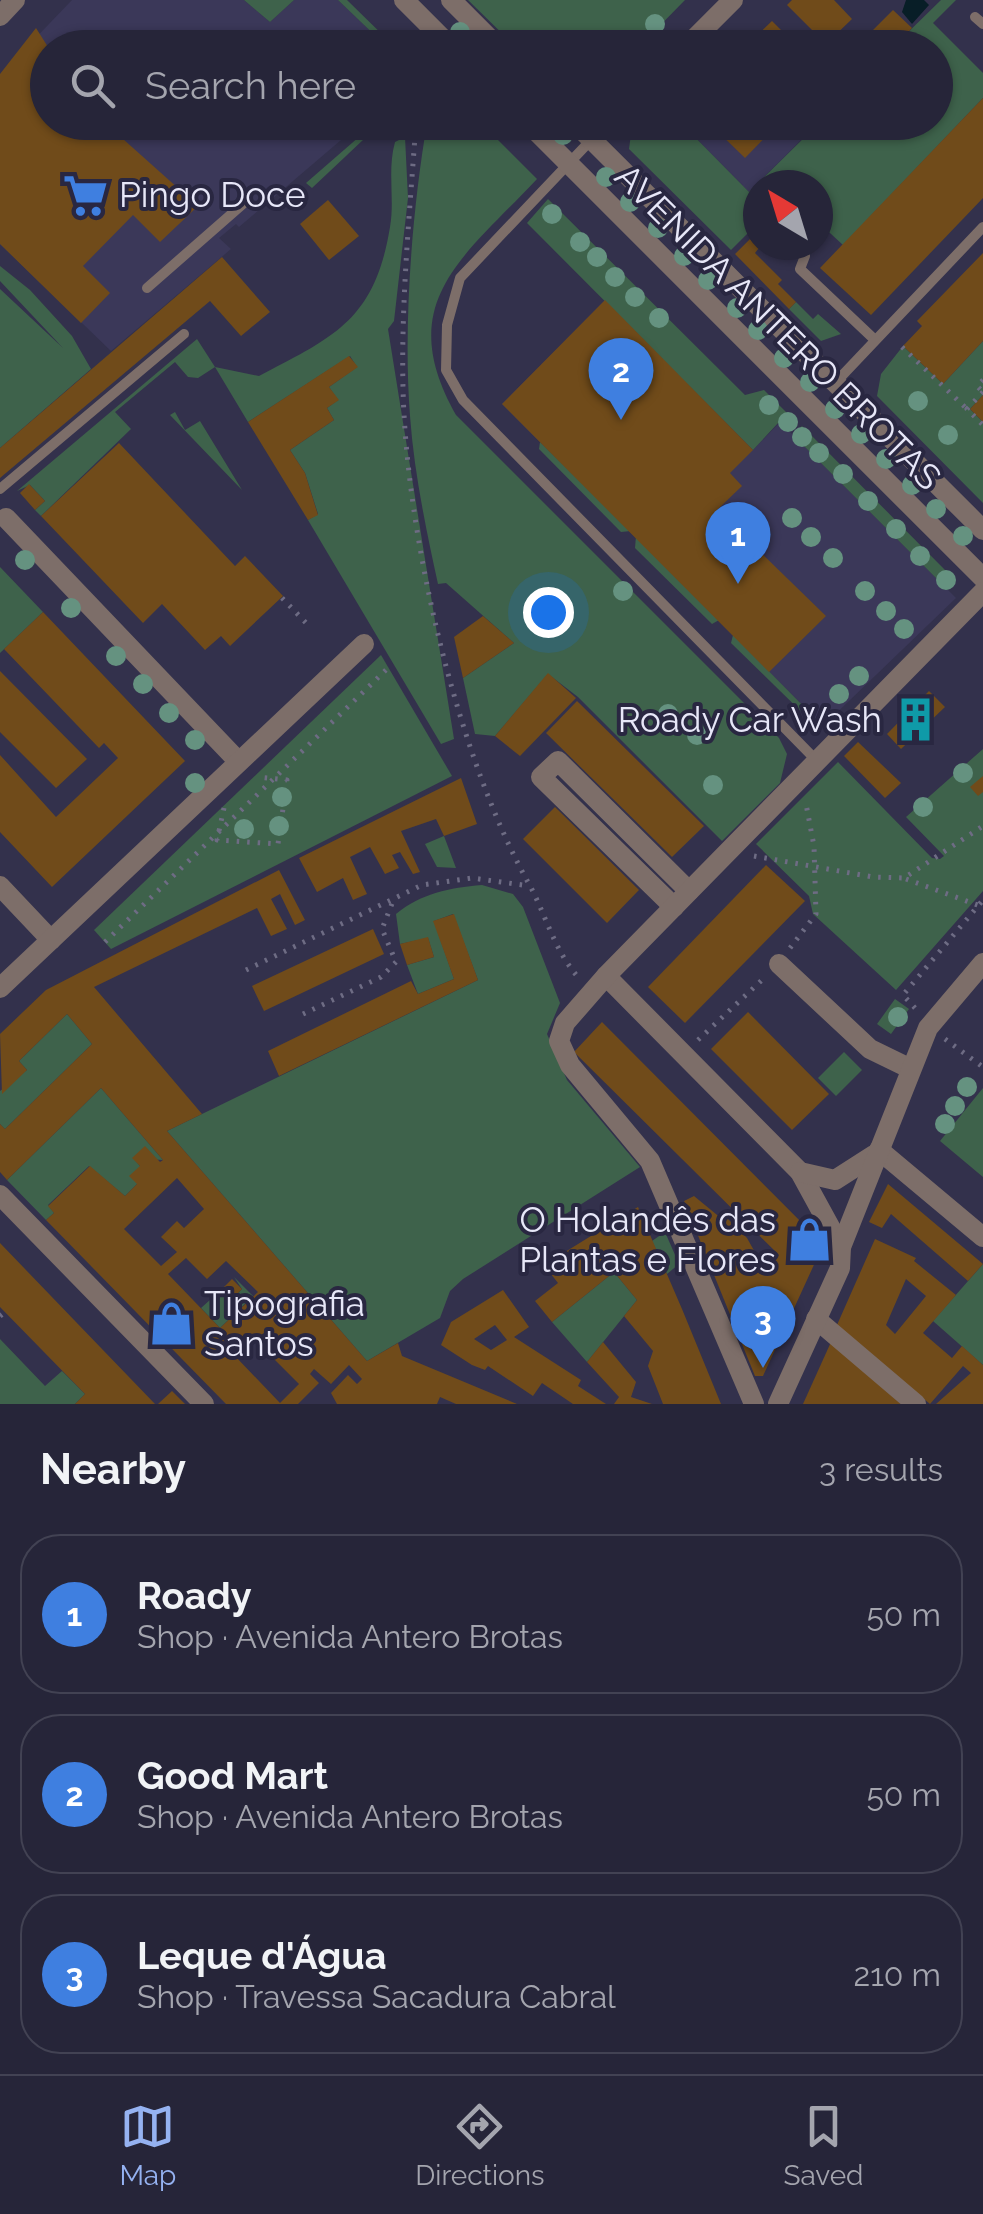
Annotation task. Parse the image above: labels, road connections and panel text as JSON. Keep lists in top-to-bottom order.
{
  "streets": {
    "street": ["AVENIDA ANTERO BROTAS"]
  },
  "places": {
    "supermarket": ["Pingo Doce"],
    "building": ["Roady Car Wash"],
    "shop": ["O Holandês das Plantas e Flores", "Tipografia Santos"]
  },
  "north": "top left",
  "page": {
    "search": "Search here",
    "pins": ["2", "1", "3"],
    "heading": ["Nearby", "3 results"],
    "list": [
      {
        "mark": "1",
        "name": "Roady",
        "note": "Shop · Avenida Antero Brotas",
        "value": "50 m"
      },
      {
        "mark": "2",
        "name": "Good Mart",
        "note": "Shop · Avenida Antero Brotas",
        "value": "50 m"
      },
      {
        "mark": "3",
        "name": "Leque d'Água",
        "note": "Shop · Travessa Sacadura Cabral",
        "value": "210 m"
      }
    ],
    "nav": ["Map", "Directions", "Saved"]
  }
}
